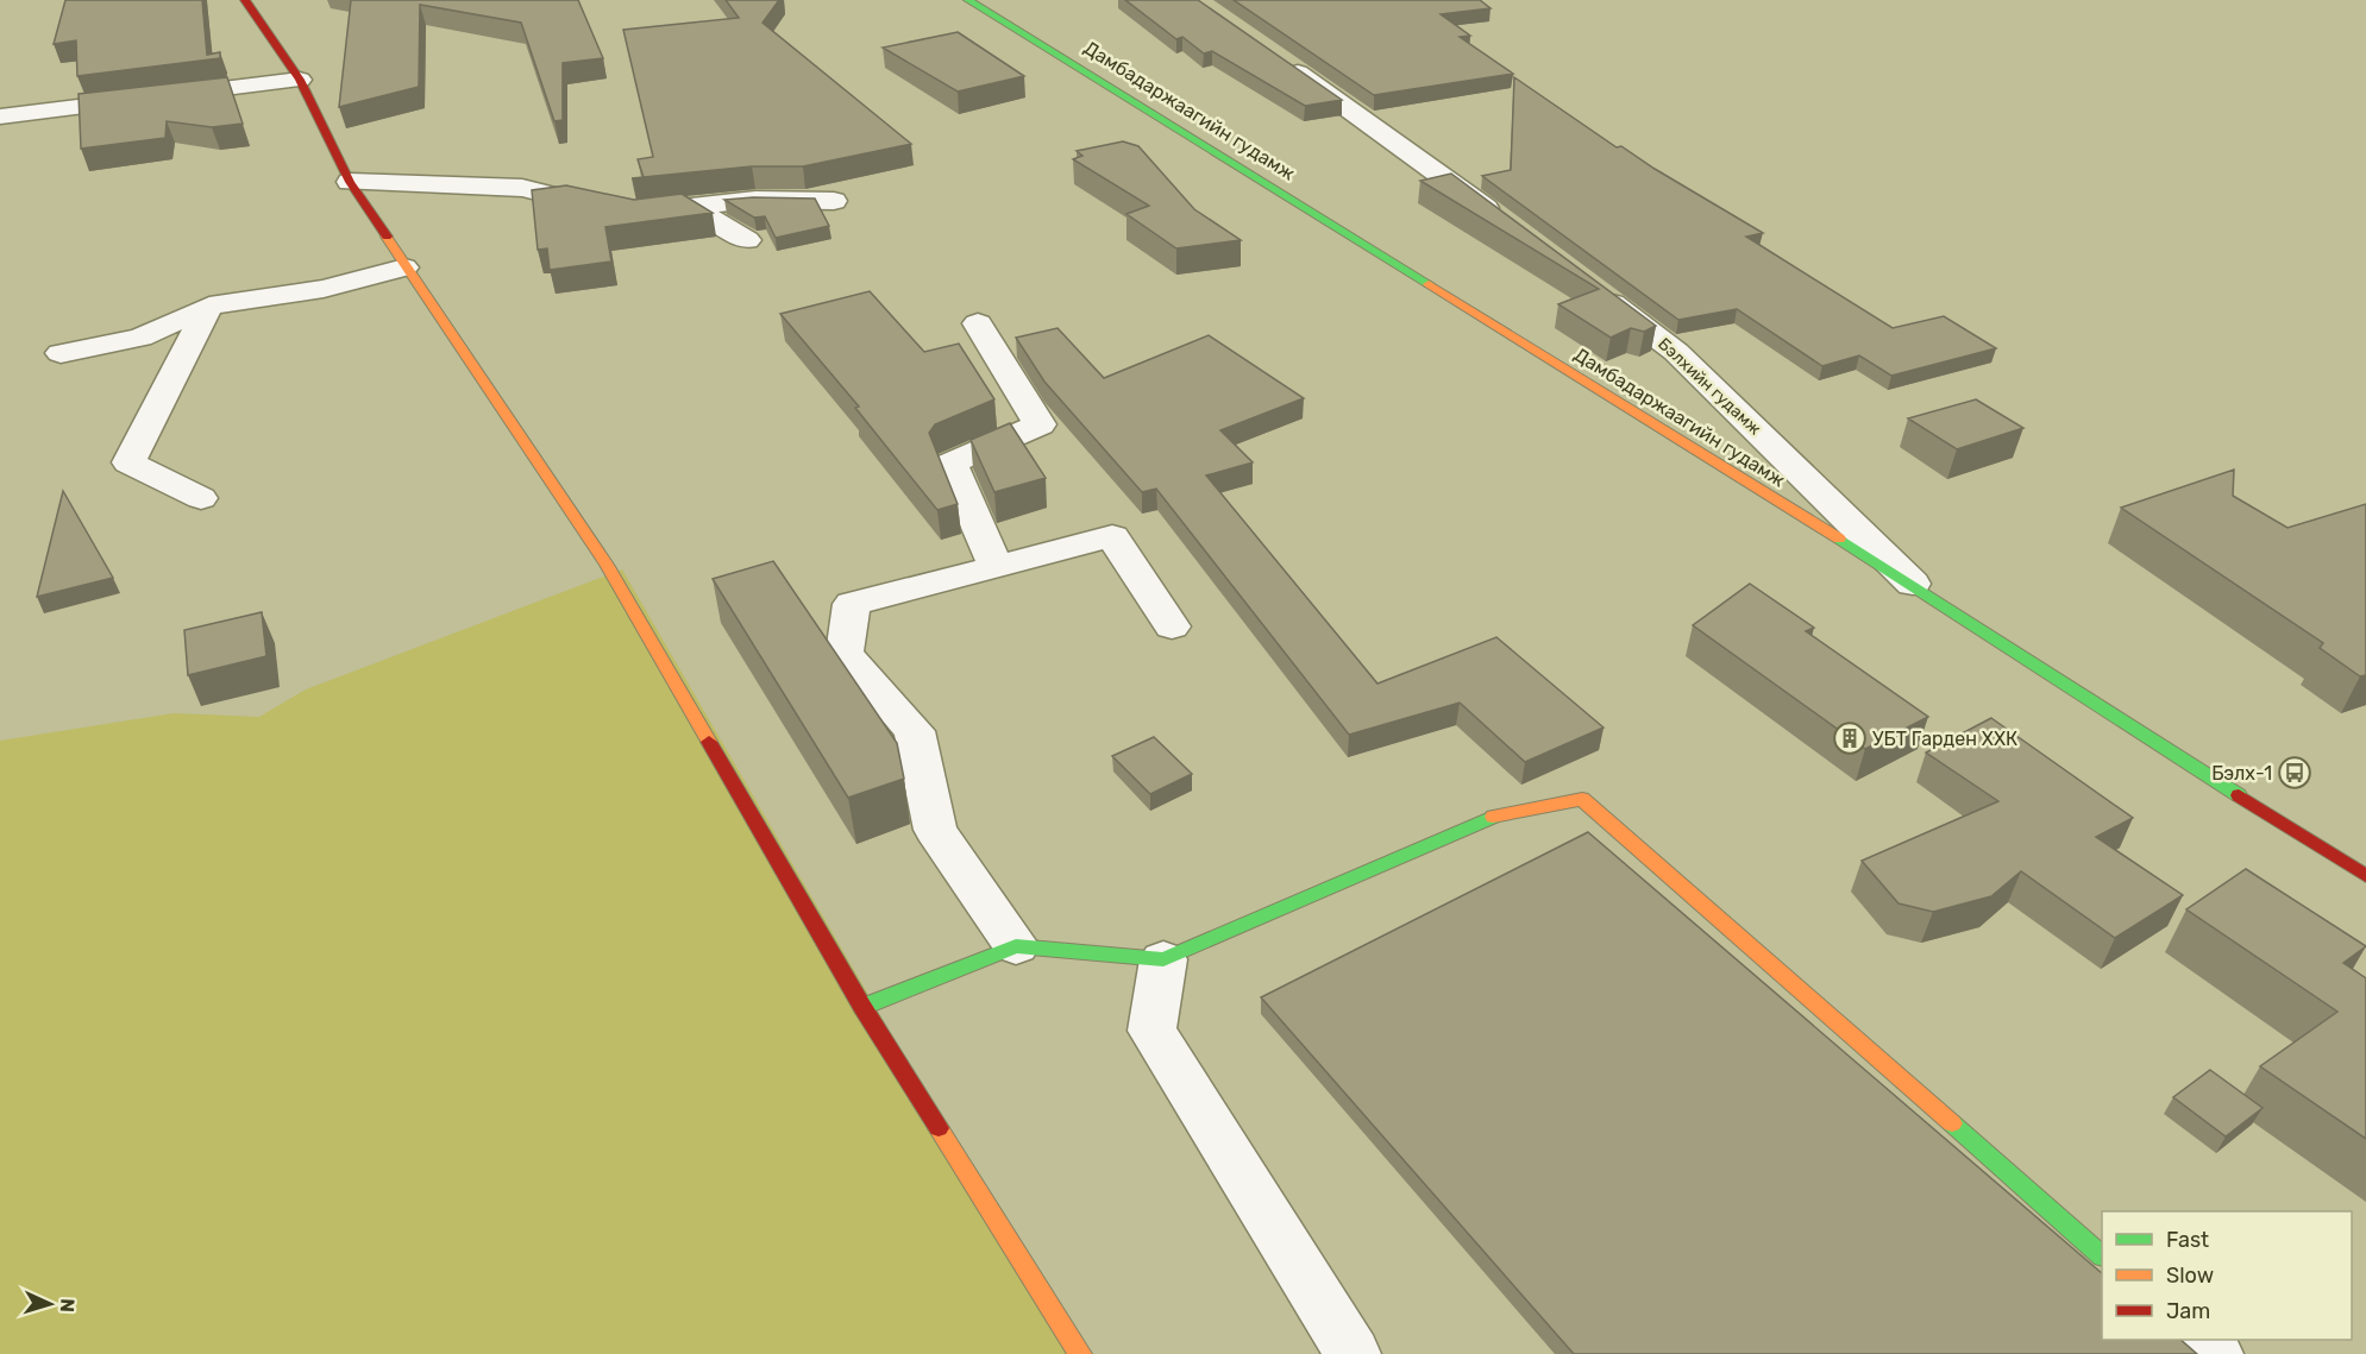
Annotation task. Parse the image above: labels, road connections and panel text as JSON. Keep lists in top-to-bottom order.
{
  "streets": {
    "street": ["Дамбадаржаагийн гудамж", "Бэлхийн гудамж"]
  },
  "crossings": [
    ["Дамбадаржаагийн гудамж", "Бэлхийн гудамж"]
  ],
  "places": {
    "building": ["УБТ Гарден ХХК"],
    "bus stop": ["Бэлх-1"]
  },
  "legend": ["Fast", "Slow", "Jam"],
  "north": "right"
}
